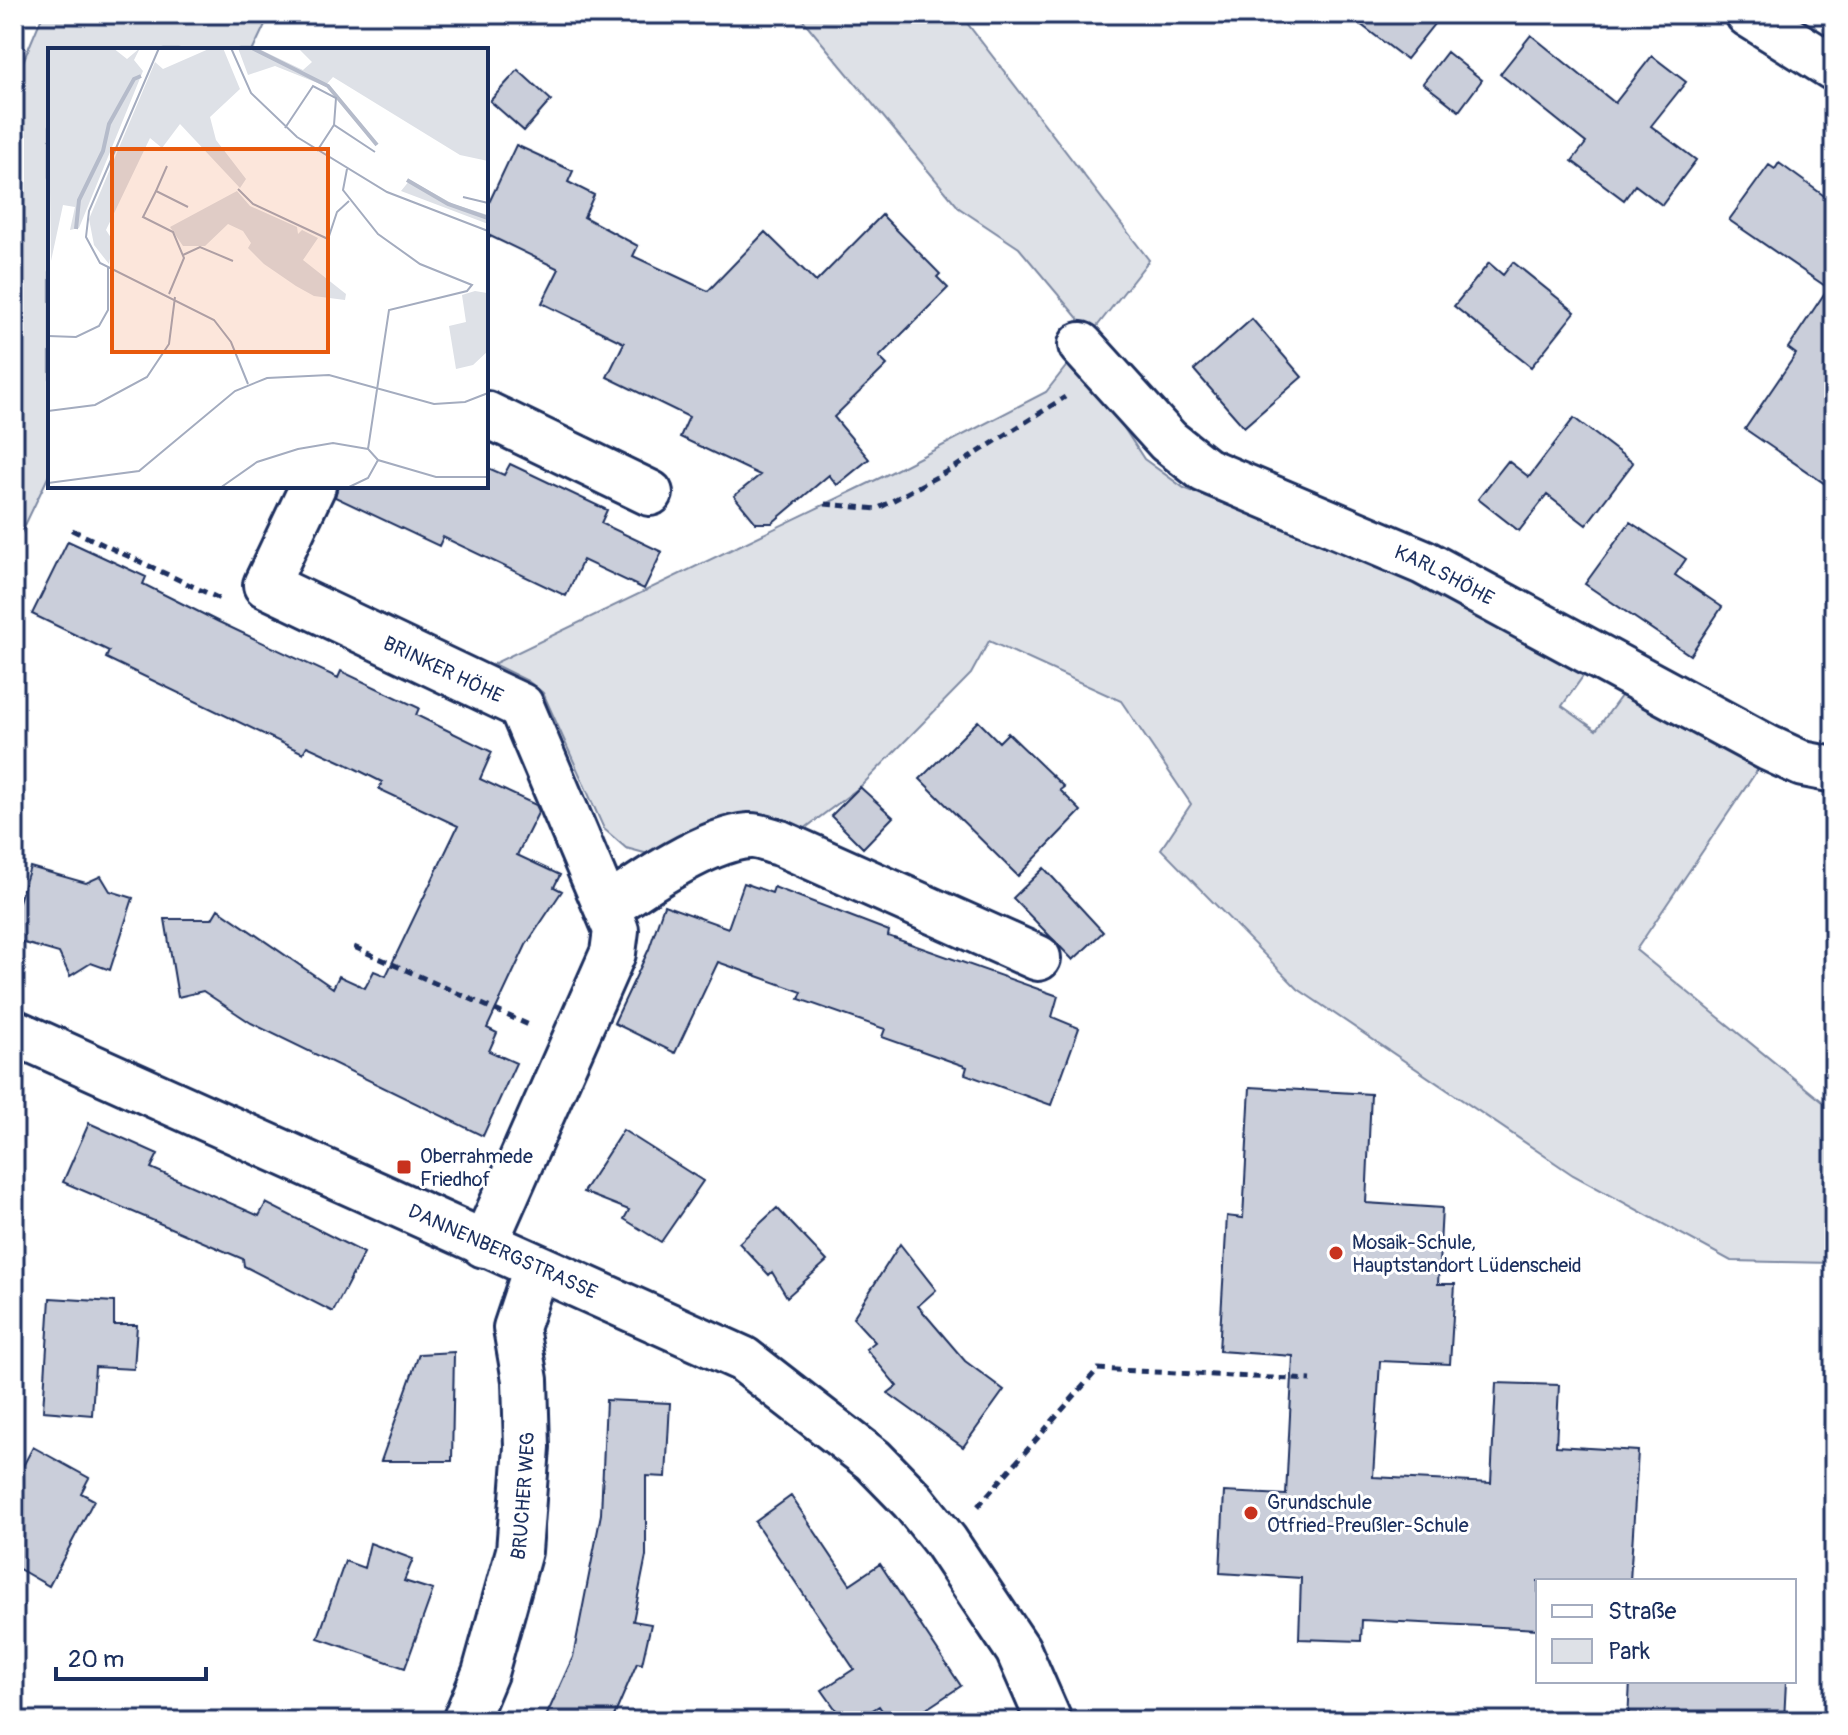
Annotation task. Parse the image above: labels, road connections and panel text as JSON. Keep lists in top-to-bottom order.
{
  "streets": {
    "street": [
      "KARLSHÖHE",
      "BRINKER HÖHE",
      "DANNENBERGSTRASSE",
      "BRUCHER WEG"
    ]
  },
  "crossings": [
    ["BRINKER HÖHE", "DANNENBERGSTRASSE"],
    ["DANNENBERGSTRASSE", "BRUCHER WEG"]
  ],
  "places": {
    "transit": ["Oberrahmede Friedhof"],
    "other": ["Mosaik-Schule, Hauptstandort Lüdenscheid", "Grundschule Otfried-Preußler-Schule"]
  },
  "legend": ["Straße", "Park"],
  "scale_bar": "20 m"
}
